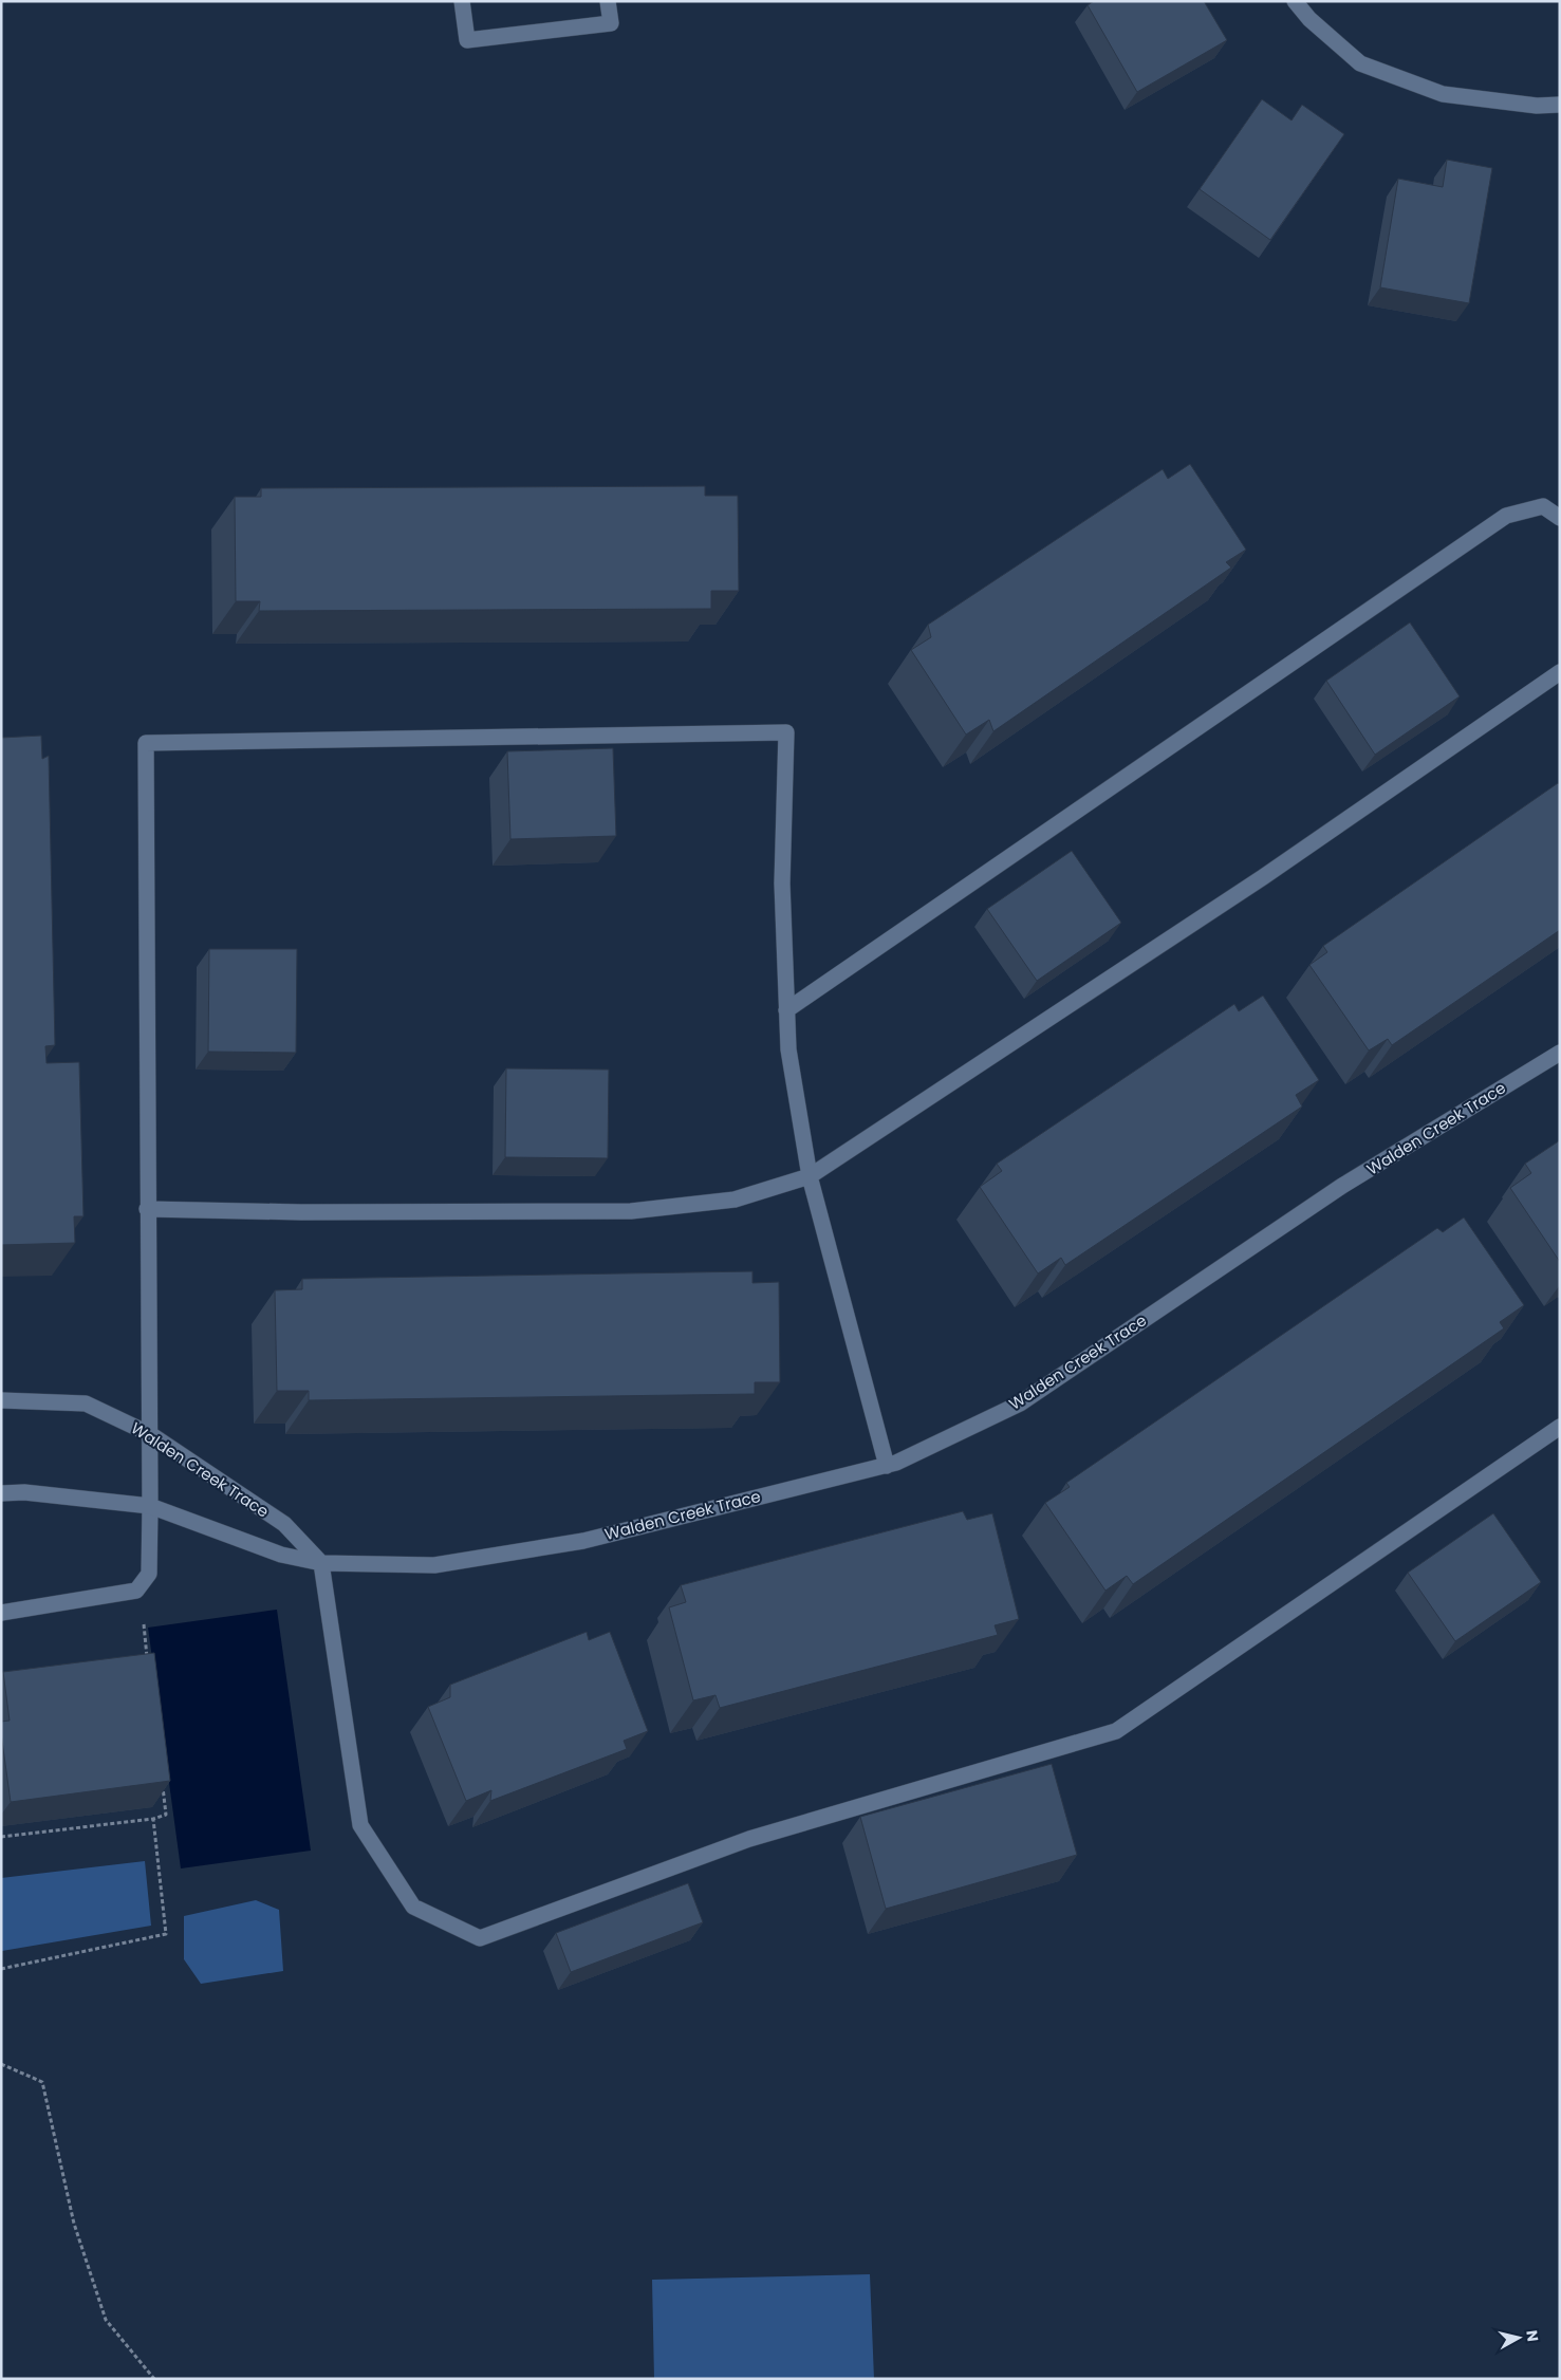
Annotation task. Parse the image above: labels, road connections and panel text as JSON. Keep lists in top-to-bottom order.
{
  "streets": {
    "street": ["Walden Creek Trace"]
  },
  "north": "right"
}
